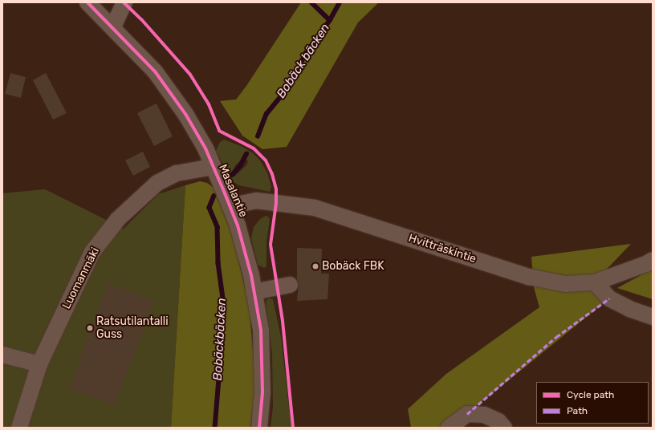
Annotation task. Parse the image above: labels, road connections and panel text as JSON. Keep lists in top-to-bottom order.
{
  "streets": {
    "street": ["Masalantie", "Hvitträskintie", "Luomanmäki"]
  },
  "crossings": [
    ["Masalantie", "Hvitträskintie"],
    ["Masalantie", "Luomanmäki"]
  ],
  "water": ["Bobäck bäcken", "Bobäckbäcken"],
  "places": ["Bobäck FBK", "Ratsutilantalli Guss"],
  "legend": ["Cycle path", "Path"]
}
